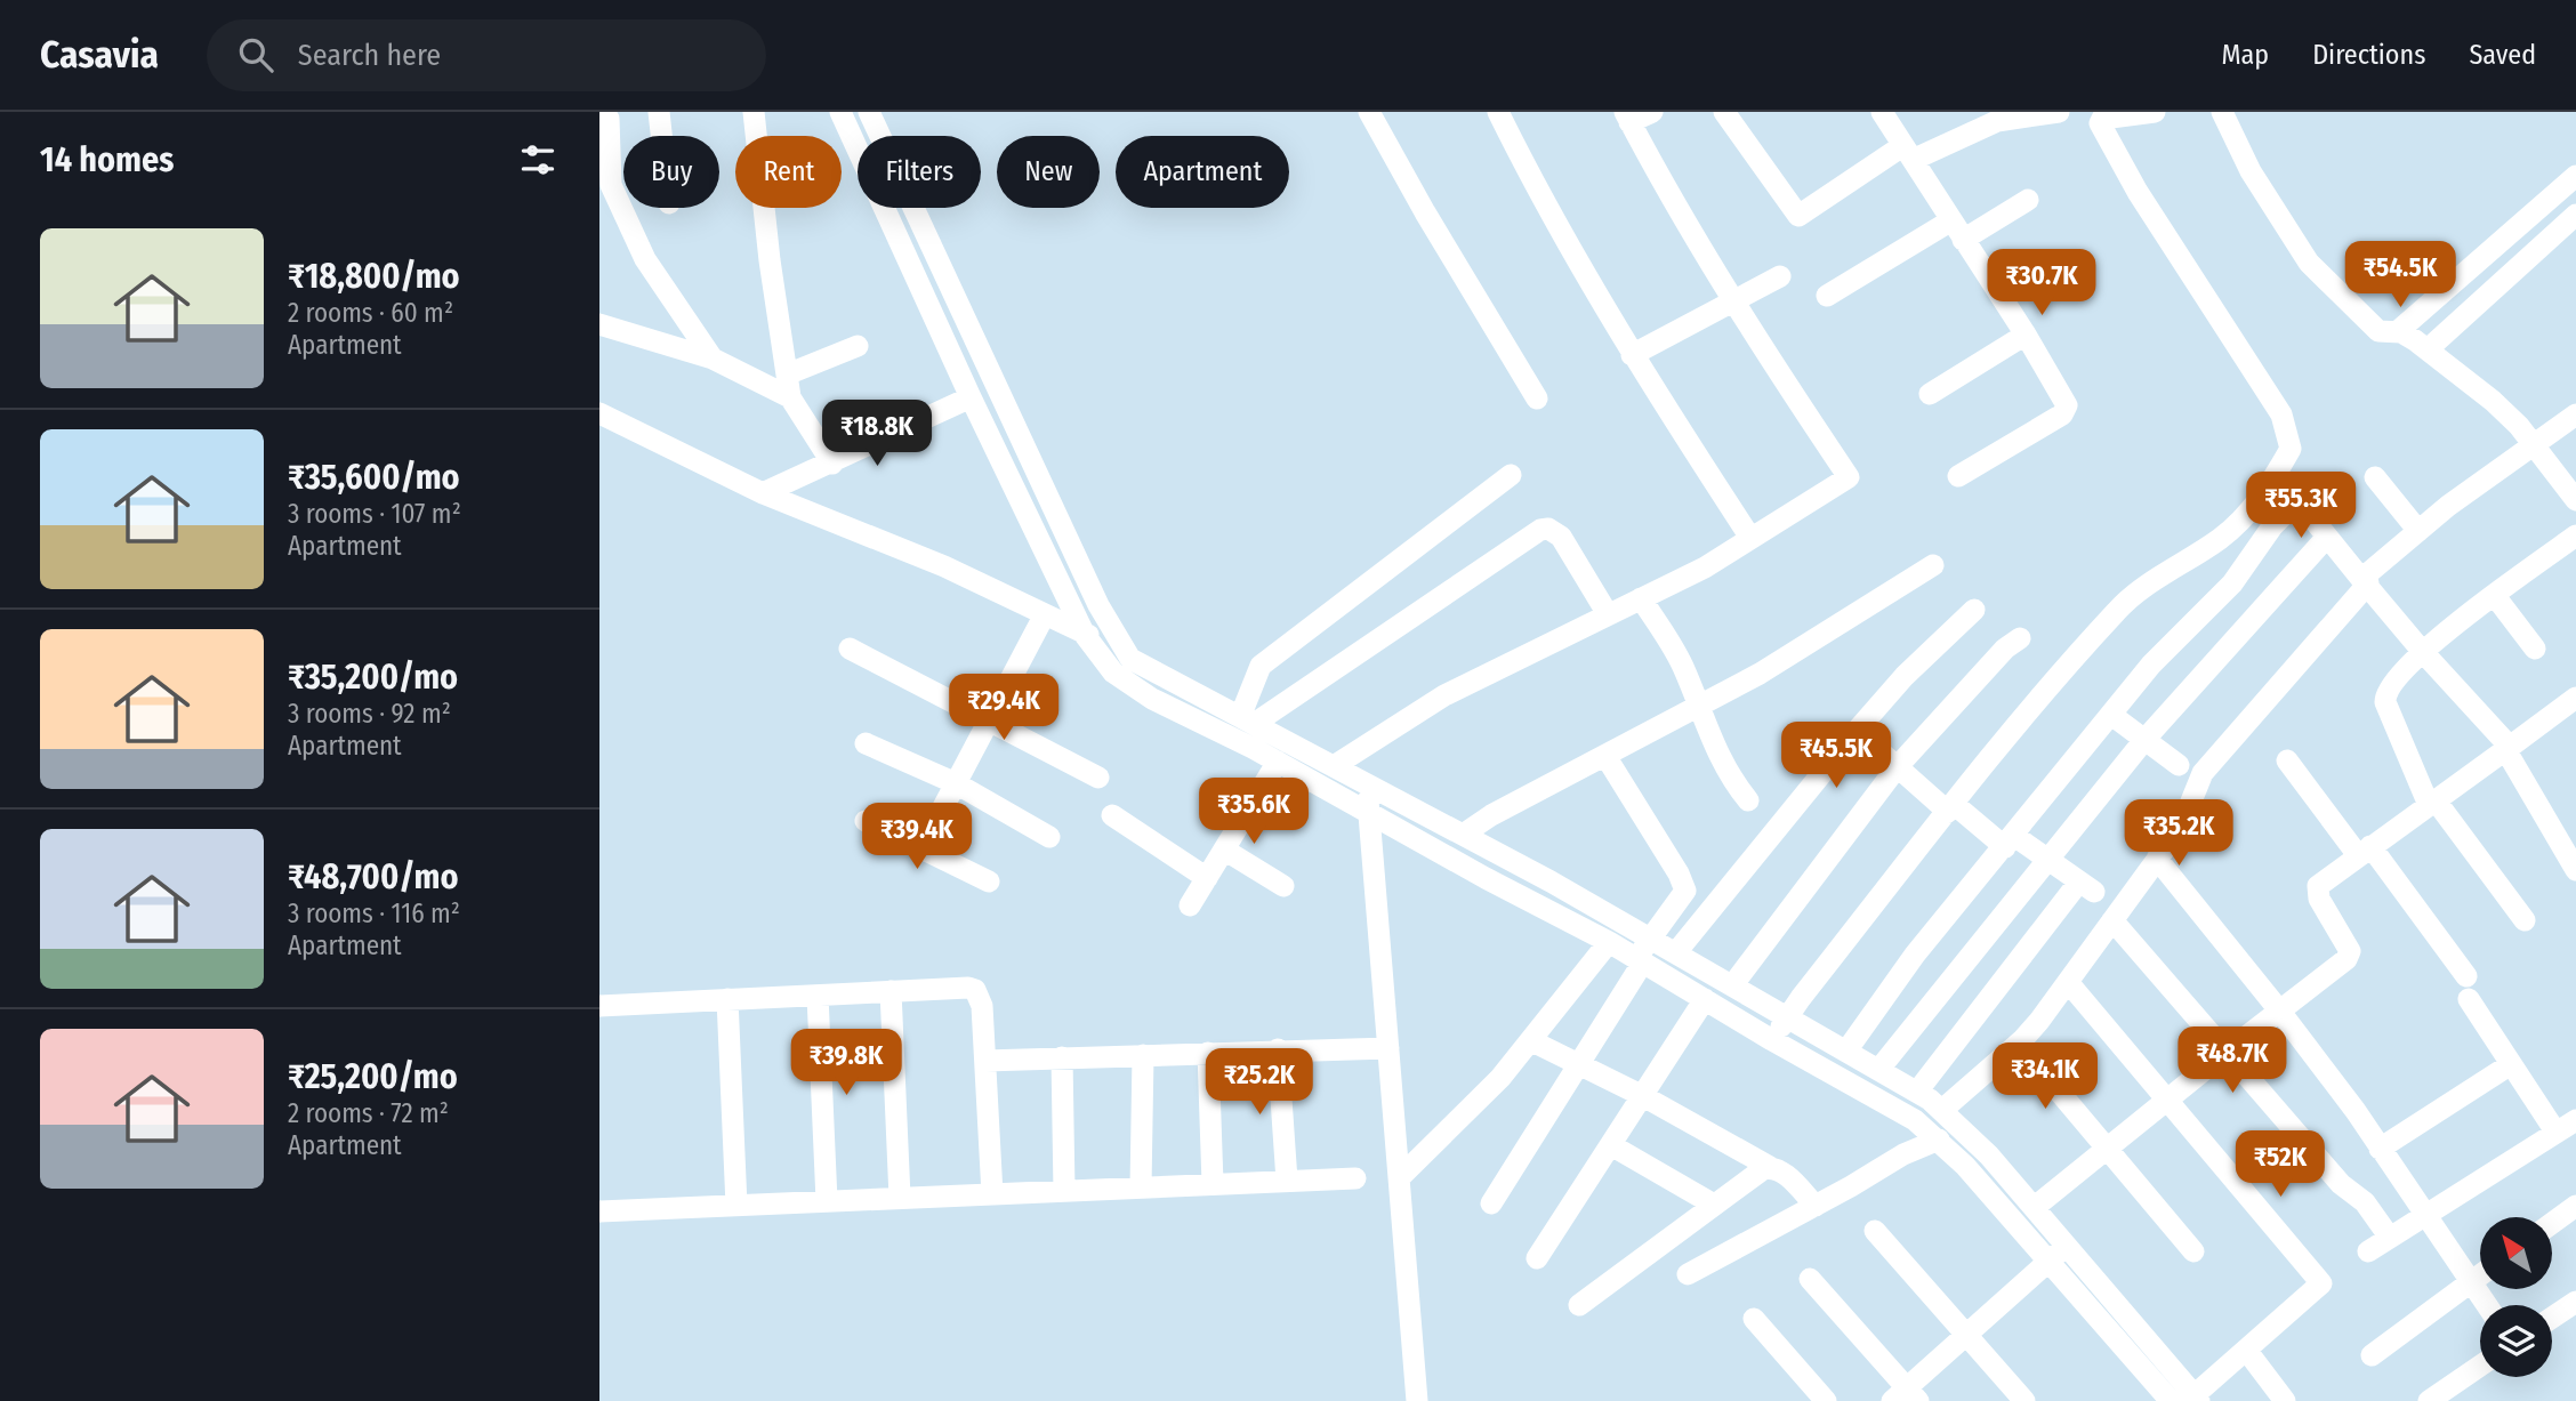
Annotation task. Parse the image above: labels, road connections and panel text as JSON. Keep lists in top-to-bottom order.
{
  "north": "top left",
  "page": {
    "header": "Casavia",
    "search": "Search here",
    "nav": ["Map", "Directions", "Saved"],
    "heading": "14 homes",
    "chip": [
      "Buy",
      "Rent",
      "Filters",
      "New",
      "Apartment"
    ],
    "list": [
      {
        "name": "₹18,800/mo",
        "note": "2 rooms · 60 m² · Apartment"
      },
      {
        "name": "₹35,600/mo",
        "note": "3 rooms · 107 m² · Apartment"
      },
      {
        "name": "₹35,200/mo",
        "note": "3 rooms · 92 m² · Apartment"
      },
      {
        "name": "₹48,700/mo",
        "note": "3 rooms · 116 m² · Apartment"
      },
      {
        "name": "₹25,200/mo",
        "note": "2 rooms · 72 m² · Apartment"
      }
    ],
    "price": [
      "₹54.5K",
      "₹30.7K",
      "₹18.8K",
      "₹55.3K",
      "₹29.4K",
      "₹45.5K",
      "₹35.6K",
      "₹35.2K",
      "₹39.4K",
      "₹48.7K",
      "₹39.8K",
      "₹34.1K",
      "₹25.2K",
      "₹52K"
    ]
  }
}
